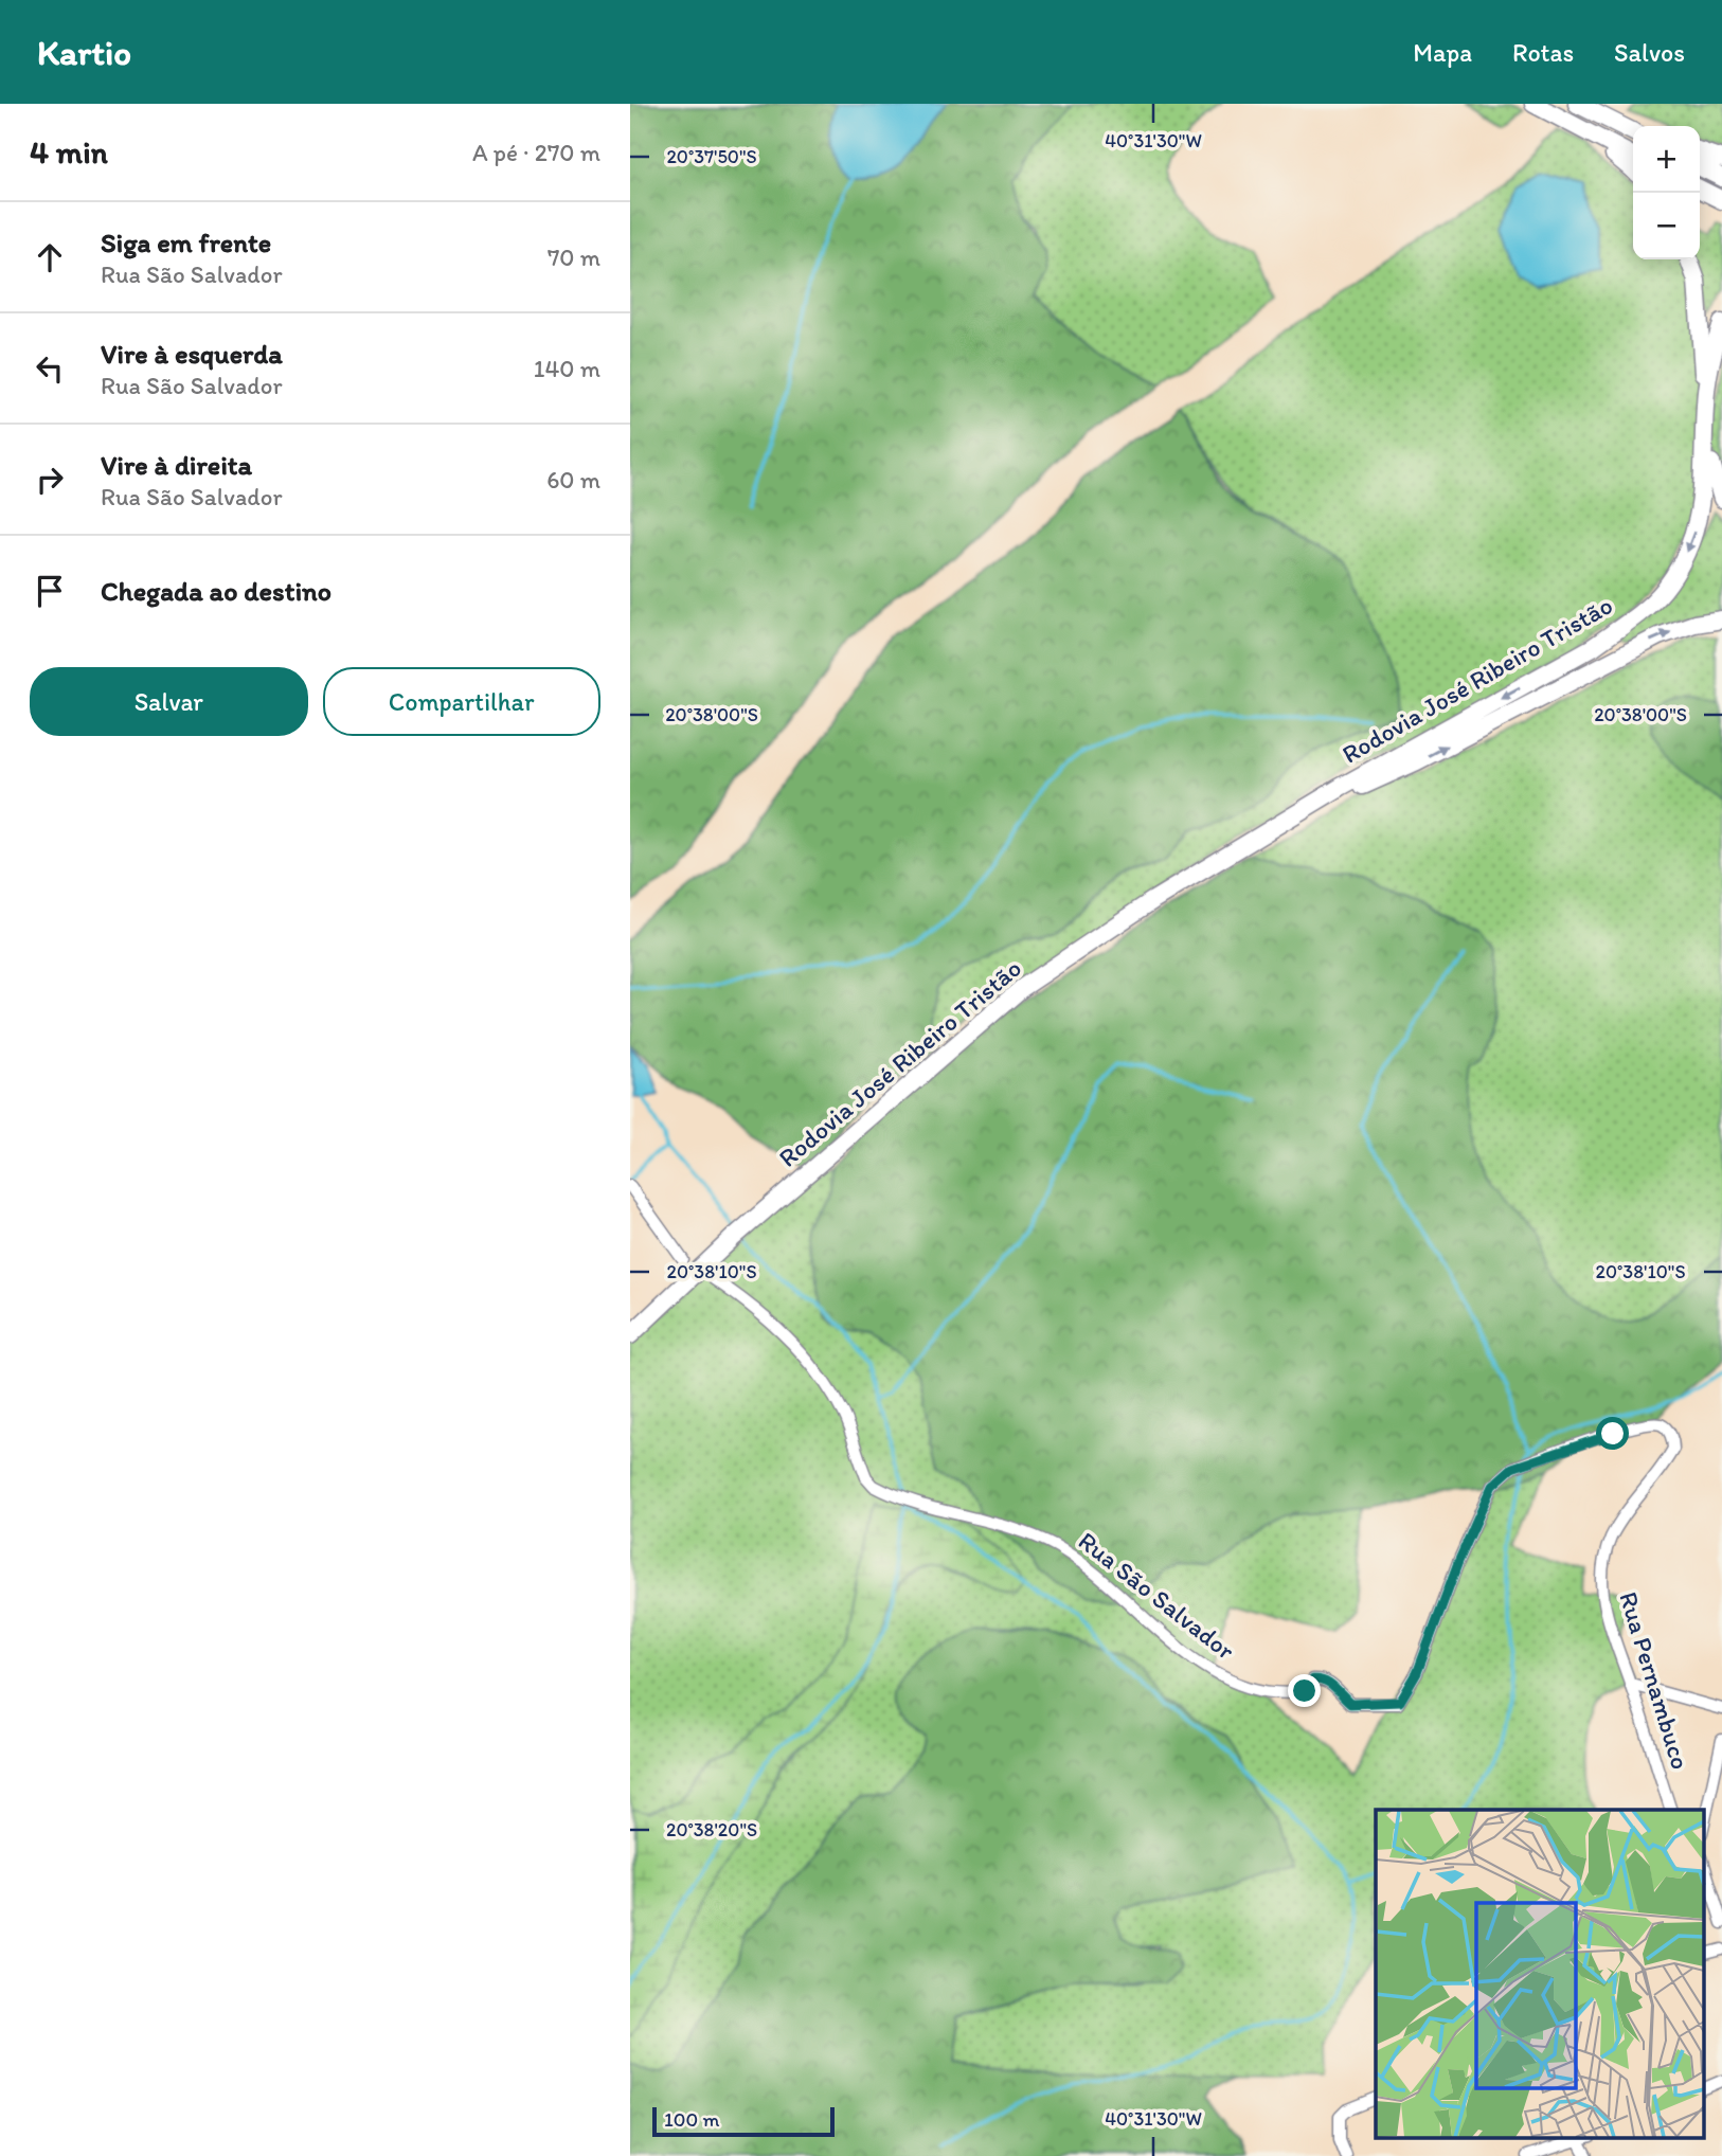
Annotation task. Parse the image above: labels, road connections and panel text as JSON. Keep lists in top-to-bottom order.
{
  "streets": {
    "main road": ["Rodovia José Ribeiro Tristão"],
    "street": ["Rua São Salvador", "Rua Pernambuco"]
  },
  "crossings": [
    ["Rua São Salvador", "Rua Pernambuco"]
  ],
  "scale_bar": "100 m",
  "page": {
    "header": "Kartio",
    "nav": ["Mapa", "Rotas", "Salvos"],
    "heading": ["4 min", "A pé · 270 m"],
    "map_buttons": ["+", "−"],
    "list": [
      ["Siga em frente", "Rua São Salvador", "70 m"],
      ["Vire à esquerda", "Rua São Salvador", "140 m"],
      ["Vire à direita", "Rua São Salvador", "60 m"],
      "Chegada ao destino"
    ],
    "buttons": ["Salvar", "Compartilhar"],
    "scale": "100 m"
  },
  "coordinates": [
    "40°31'30\"W",
    "20°37'50\"S",
    "20°38'00\"S",
    "20°38'10\"S",
    "20°38'20\"S"
  ]
}
